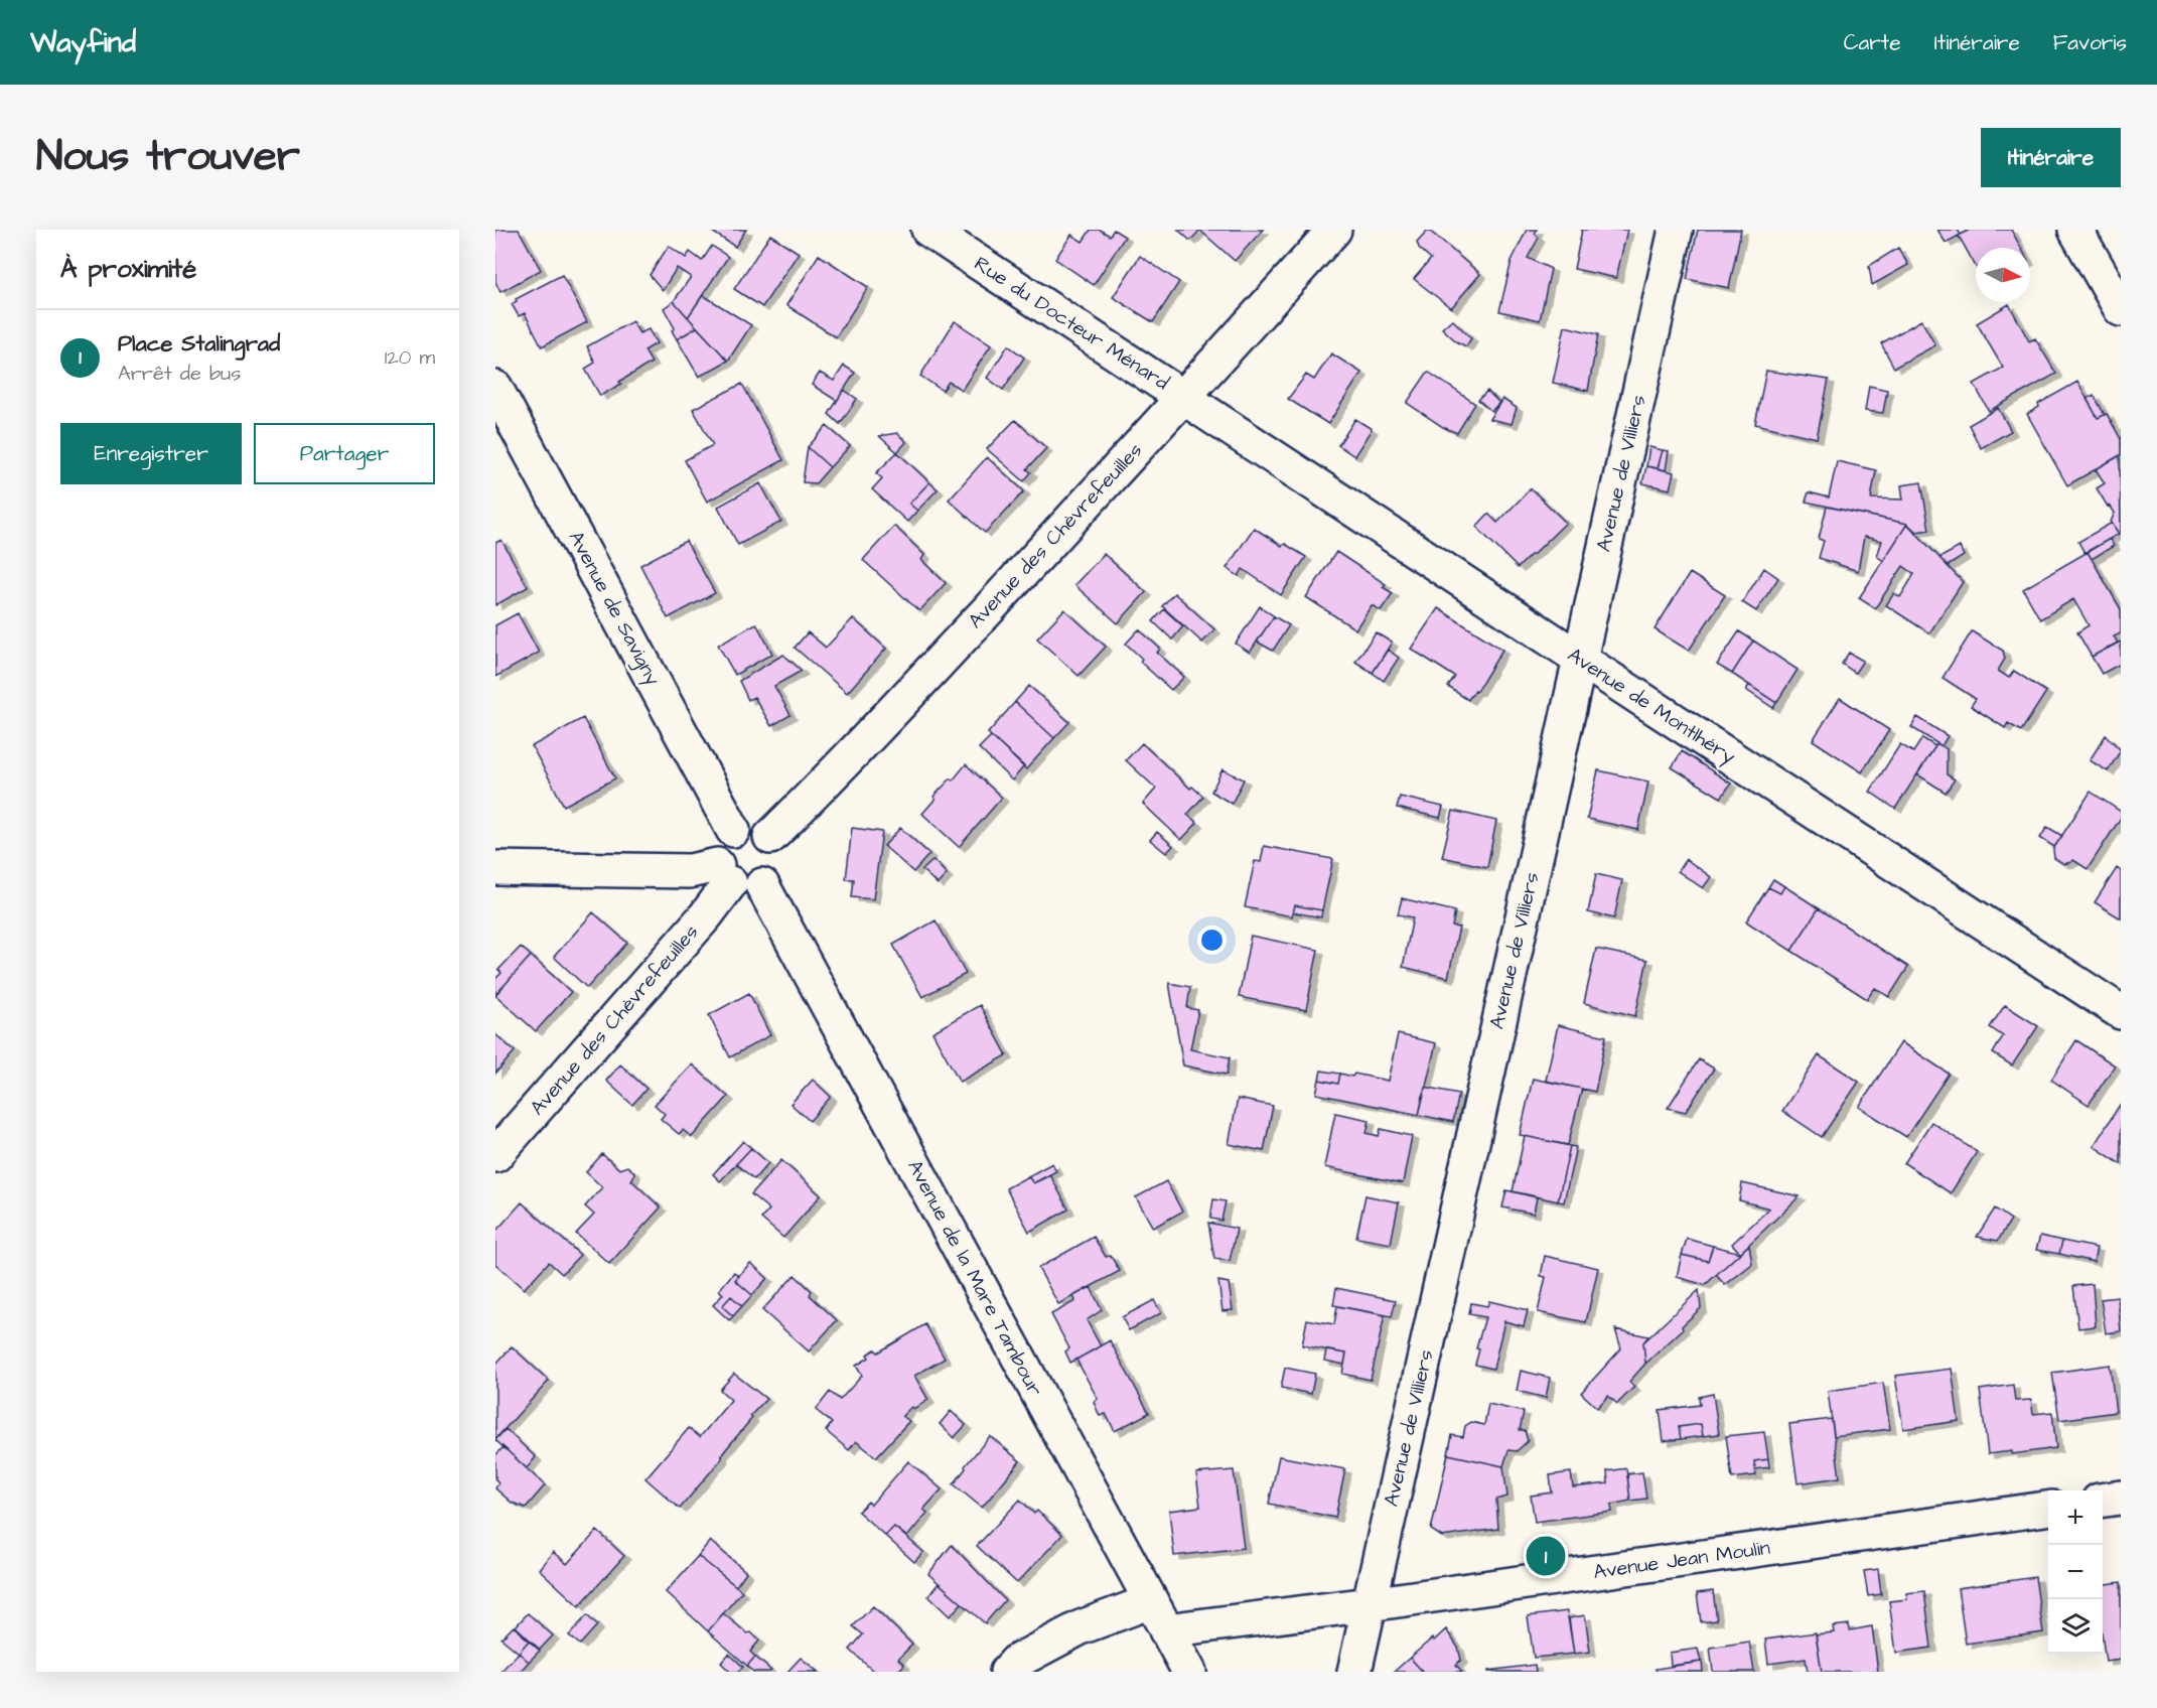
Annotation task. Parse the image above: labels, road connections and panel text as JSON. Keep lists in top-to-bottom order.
{
  "streets": {
    "street": [
      "Rue du Docteur Ménard",
      "Avenue de Villiers",
      "Avenue des Chèvrefeuilles",
      "Avenue de Savigny",
      "Avenue de Montlhéry",
      "Avenue de la Mare Tambour",
      "Avenue Jean Moulin"
    ]
  },
  "crossings": [
    ["Rue du Docteur Ménard", "Avenue des Chèvrefeuilles"],
    ["Rue du Docteur Ménard", "Avenue de Montlhéry"],
    ["Avenue de Villiers", "Avenue de Montlhéry"],
    ["Avenue de Villiers", "Avenue Jean Moulin"],
    ["Avenue des Chèvrefeuilles", "Avenue de Savigny"],
    ["Avenue des Chèvrefeuilles", "Avenue de Montlhéry"],
    ["Avenue des Chèvrefeuilles", "Avenue de la Mare Tambour"],
    ["Avenue de Savigny", "Avenue de la Mare Tambour"],
    ["Avenue de la Mare Tambour", "Avenue Jean Moulin"]
  ],
  "north": "right",
  "page": {
    "header": "Wayfind",
    "nav": ["Carte", "Itinéraire", "Favoris"],
    "title": "Nous trouver",
    "buttons": [
      "Itinéraire",
      ["Enregistrer", "Partager"]
    ],
    "heading": "À proximité",
    "list": [
      {
        "mark": "1",
        "name": "Place Stalingrad",
        "note": "Arrêt de bus",
        "value": "120 m"
      }
    ],
    "map_buttons": ["+", "−"],
    "pins": "1"
  }
}
